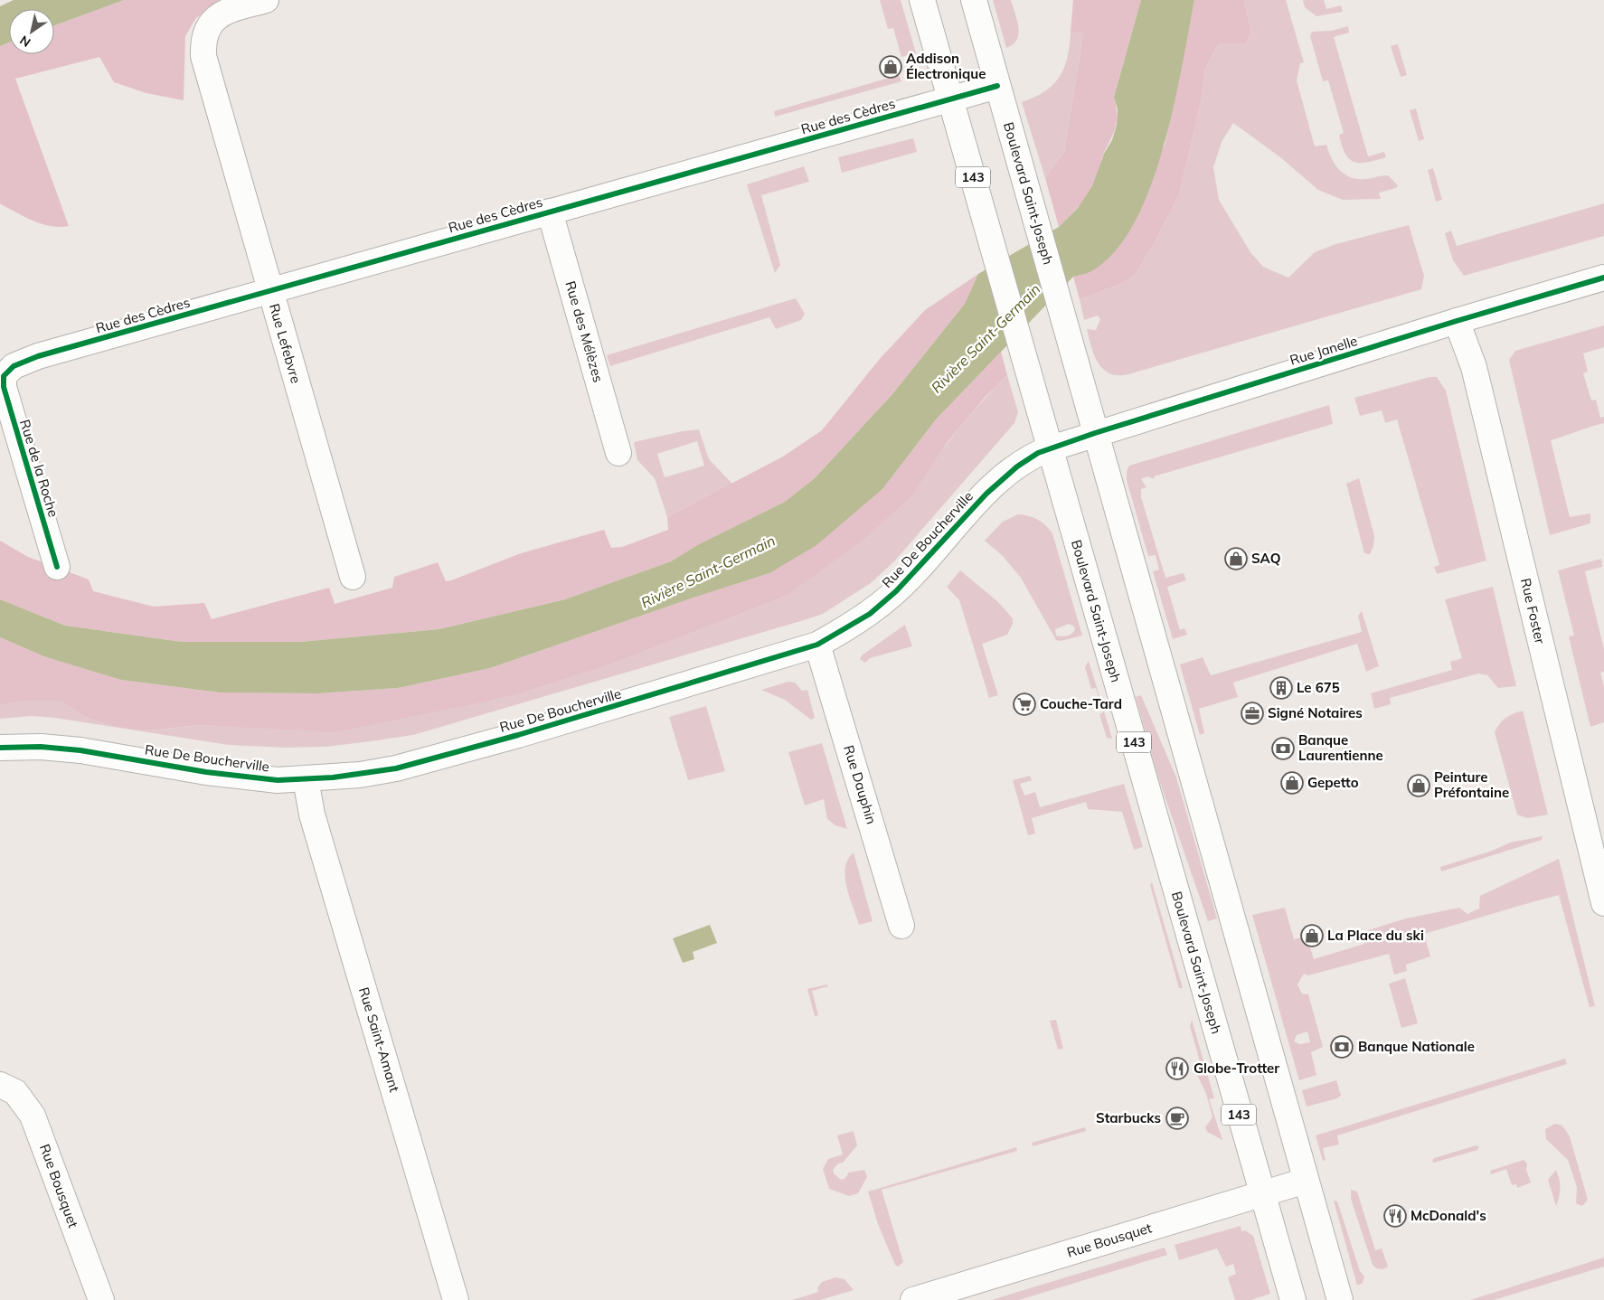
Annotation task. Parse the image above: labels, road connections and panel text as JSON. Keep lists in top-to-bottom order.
{
  "streets": {
    "street": [
      "Rue des Cèdres",
      "143",
      "Boulevard Saint-Joseph",
      "Rue des Mélèzes",
      "Rue Lefebvre",
      "Rue Janelle",
      "Rue de la Roche",
      "Rue De Boucherville",
      "Rue Foster",
      "Rue Dauphin",
      "Rue Saint-Amant",
      "Rue Bousquet"
    ]
  },
  "crossings": [
    ["Rue des Cèdres", "Boulevard Saint-Joseph"],
    ["Rue des Cèdres", "Rue des Mélèzes"],
    ["Rue des Cèdres", "Rue Lefebvre"],
    ["Rue des Cèdres", "Rue de la Roche"],
    ["Boulevard Saint-Joseph", "Rue Janelle"],
    ["Boulevard Saint-Joseph", "Rue De Boucherville"],
    ["Boulevard Saint-Joseph", "Rue Bousquet"],
    ["Rue Janelle", "Rue De Boucherville"],
    ["Rue Janelle", "Rue Foster"],
    ["Rue De Boucherville", "Rue Dauphin"],
    ["Rue De Boucherville", "Rue Saint-Amant"]
  ],
  "water": ["Rivière Saint-Germain"],
  "places": {
    "shop": [
      "Addison Électronique",
      "SAQ",
      "Gepetto",
      "Peinture Préfontaine",
      "La Place du ski"
    ],
    "building": ["Le 675"],
    "supermarket": ["Couche-Tard"],
    "office": ["Signé Notaires"],
    "bank": ["Banque Laurentienne", "Banque Nationale"],
    "restaurant": ["Globe-Trotter", "McDonald's"],
    "cafe": ["Starbucks"]
  },
  "north": "bottom left"
}
